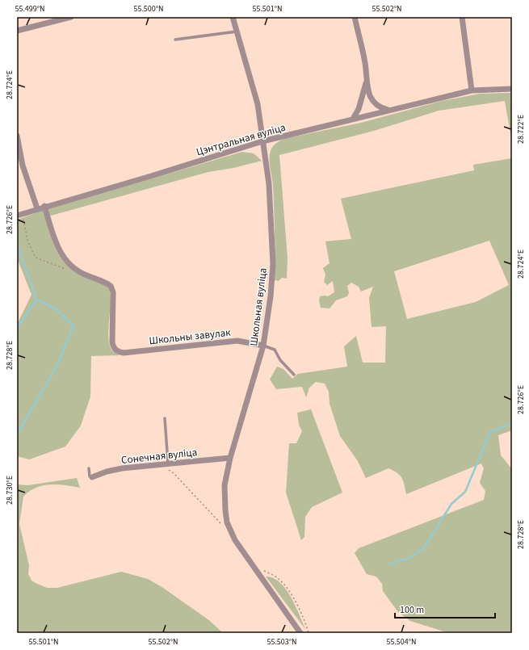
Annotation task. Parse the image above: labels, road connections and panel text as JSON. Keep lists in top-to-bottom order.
{
  "streets": {
    "street": [
      "Цэнтральная вуліца",
      "Школьная вуліца",
      "Школьны завулак",
      "Сонечная вуліца"
    ]
  },
  "crossings": [
    ["Цэнтральная вуліца", "Школьная вуліца"],
    ["Цэнтральная вуліца", "Школьны завулак"],
    ["Школьная вуліца", "Школьны завулак"],
    ["Школьная вуліца", "Сонечная вуліца"]
  ],
  "scale_bar": "100 m",
  "coordinates": [
    "55.499°N",
    "55.500°N",
    "55.501°N",
    "55.502°N",
    "28.724°E",
    "28.722°E",
    "28.726°E",
    "28.728°E",
    "28.730°E",
    "55.503°N",
    "55.504°N"
  ]
}
